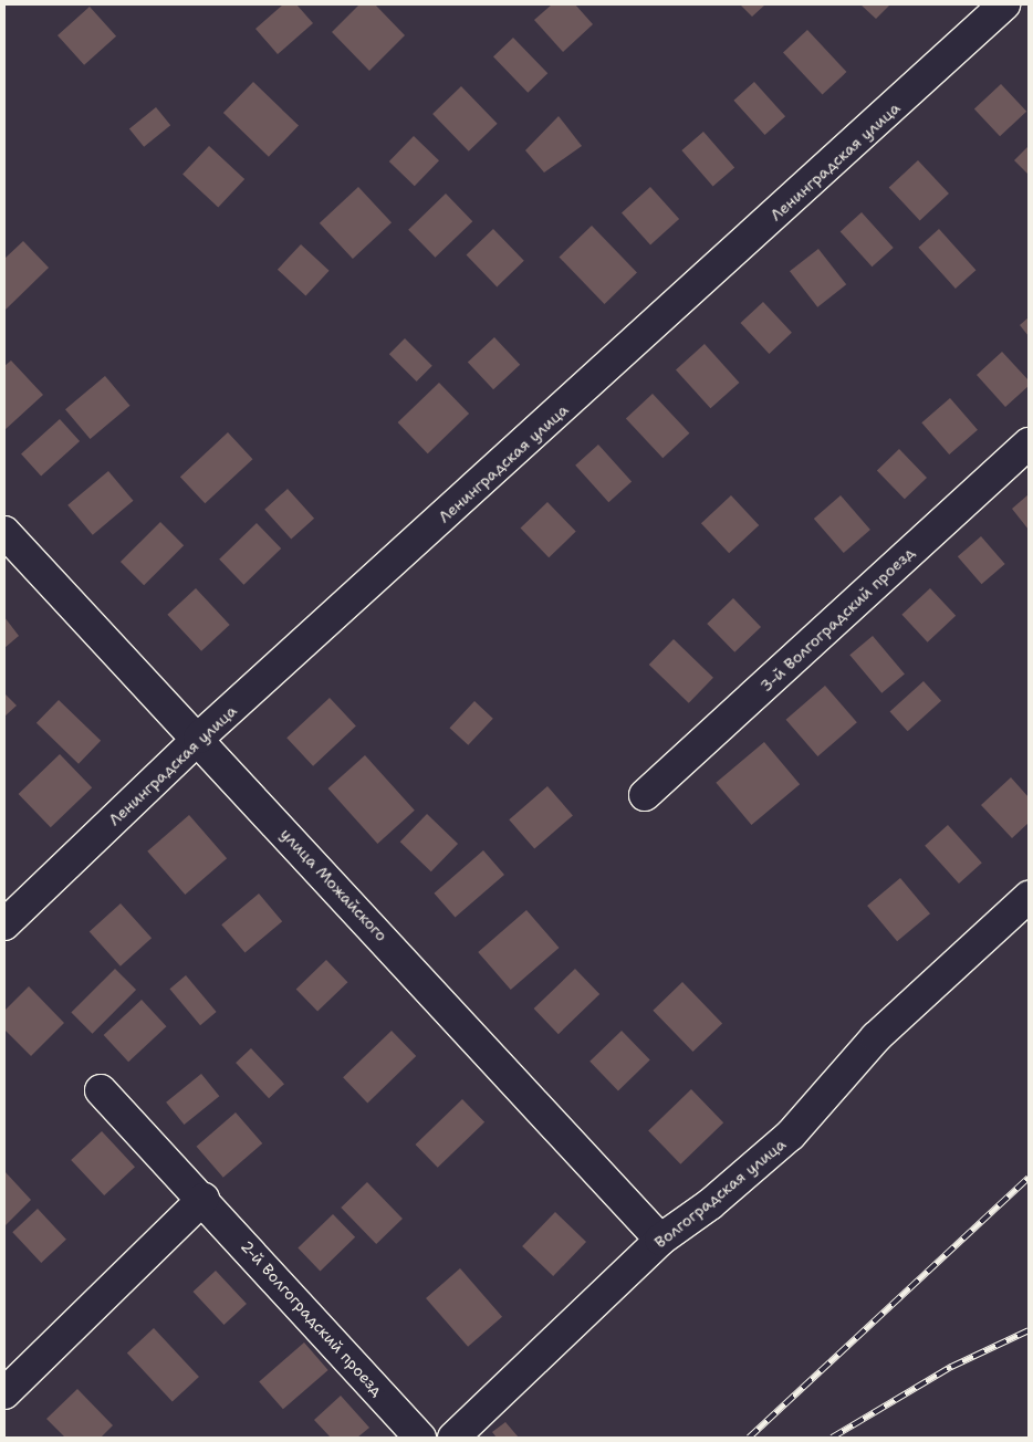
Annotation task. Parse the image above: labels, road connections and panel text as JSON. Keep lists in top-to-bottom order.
{
  "streets": {
    "street": [
      "Ленинградская улица",
      "3-й Волгоградский проезд",
      "улица Можайского",
      "Волгоградская улица",
      "2-й Волгоградский проезд"
    ]
  },
  "crossings": [
    ["Ленинградская улица", "улица Можайского"],
    ["улица Можайского", "Волгоградская улица"]
  ]
}
